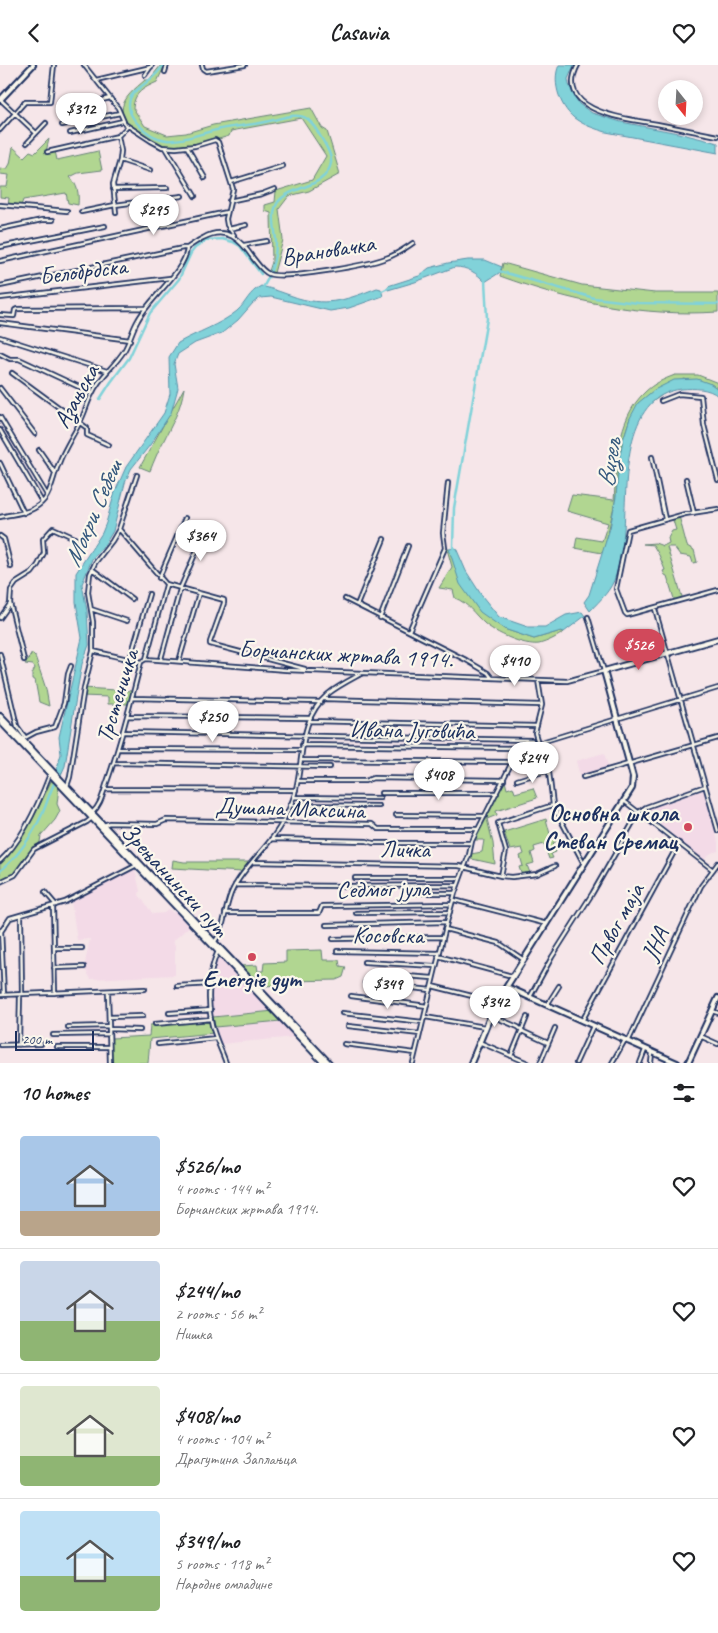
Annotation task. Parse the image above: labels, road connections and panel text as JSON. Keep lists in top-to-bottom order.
{
  "streets": {
    "main road": ["Борчанских жртава 1914.", "Зрењанински пут"],
    "street": [
      "Врановачка",
      "Белобрдска",
      "Азањска",
      "Трстеничка",
      "Ивана Југовића",
      "Душана Максина",
      "Личка",
      "Седмог јула",
      "Првог маја",
      "Косовска",
      "ЈНА"
    ]
  },
  "crossings": [
    ["Белобрдска", "Азањска"],
    ["Борчанских жртава 1914.", "Трстеничка"],
    ["Трстеничка", "Зрењанински пут"],
    ["Душана Максина", "Зрењанински пут"]
  ],
  "water": ["Визељ", "Мокри Себеш"],
  "places": ["Основна школа Стеван Сремац", "Energie gym"],
  "scale_bar": "200 m",
  "north": "bottom",
  "page": {
    "header": "Casavia",
    "price": [
      "$312",
      "$295",
      "$364",
      "$526",
      "$410",
      "$250",
      "$244",
      "$408",
      "$349",
      "$342"
    ],
    "scale": "200 m",
    "heading": "10 homes",
    "list": [
      {
        "name": "$526/mo",
        "note": "4 rooms · 144 m² · Борчанских жртава 1914."
      },
      {
        "name": "$244/mo",
        "note": "2 rooms · 56 m² · Нишка"
      },
      {
        "name": "$408/mo",
        "note": "4 rooms · 104 m² · Драгутина Заплањца"
      },
      {
        "name": "$349/mo",
        "note": "5 rooms · 118 m² · Народне омладине"
      }
    ]
  }
}
